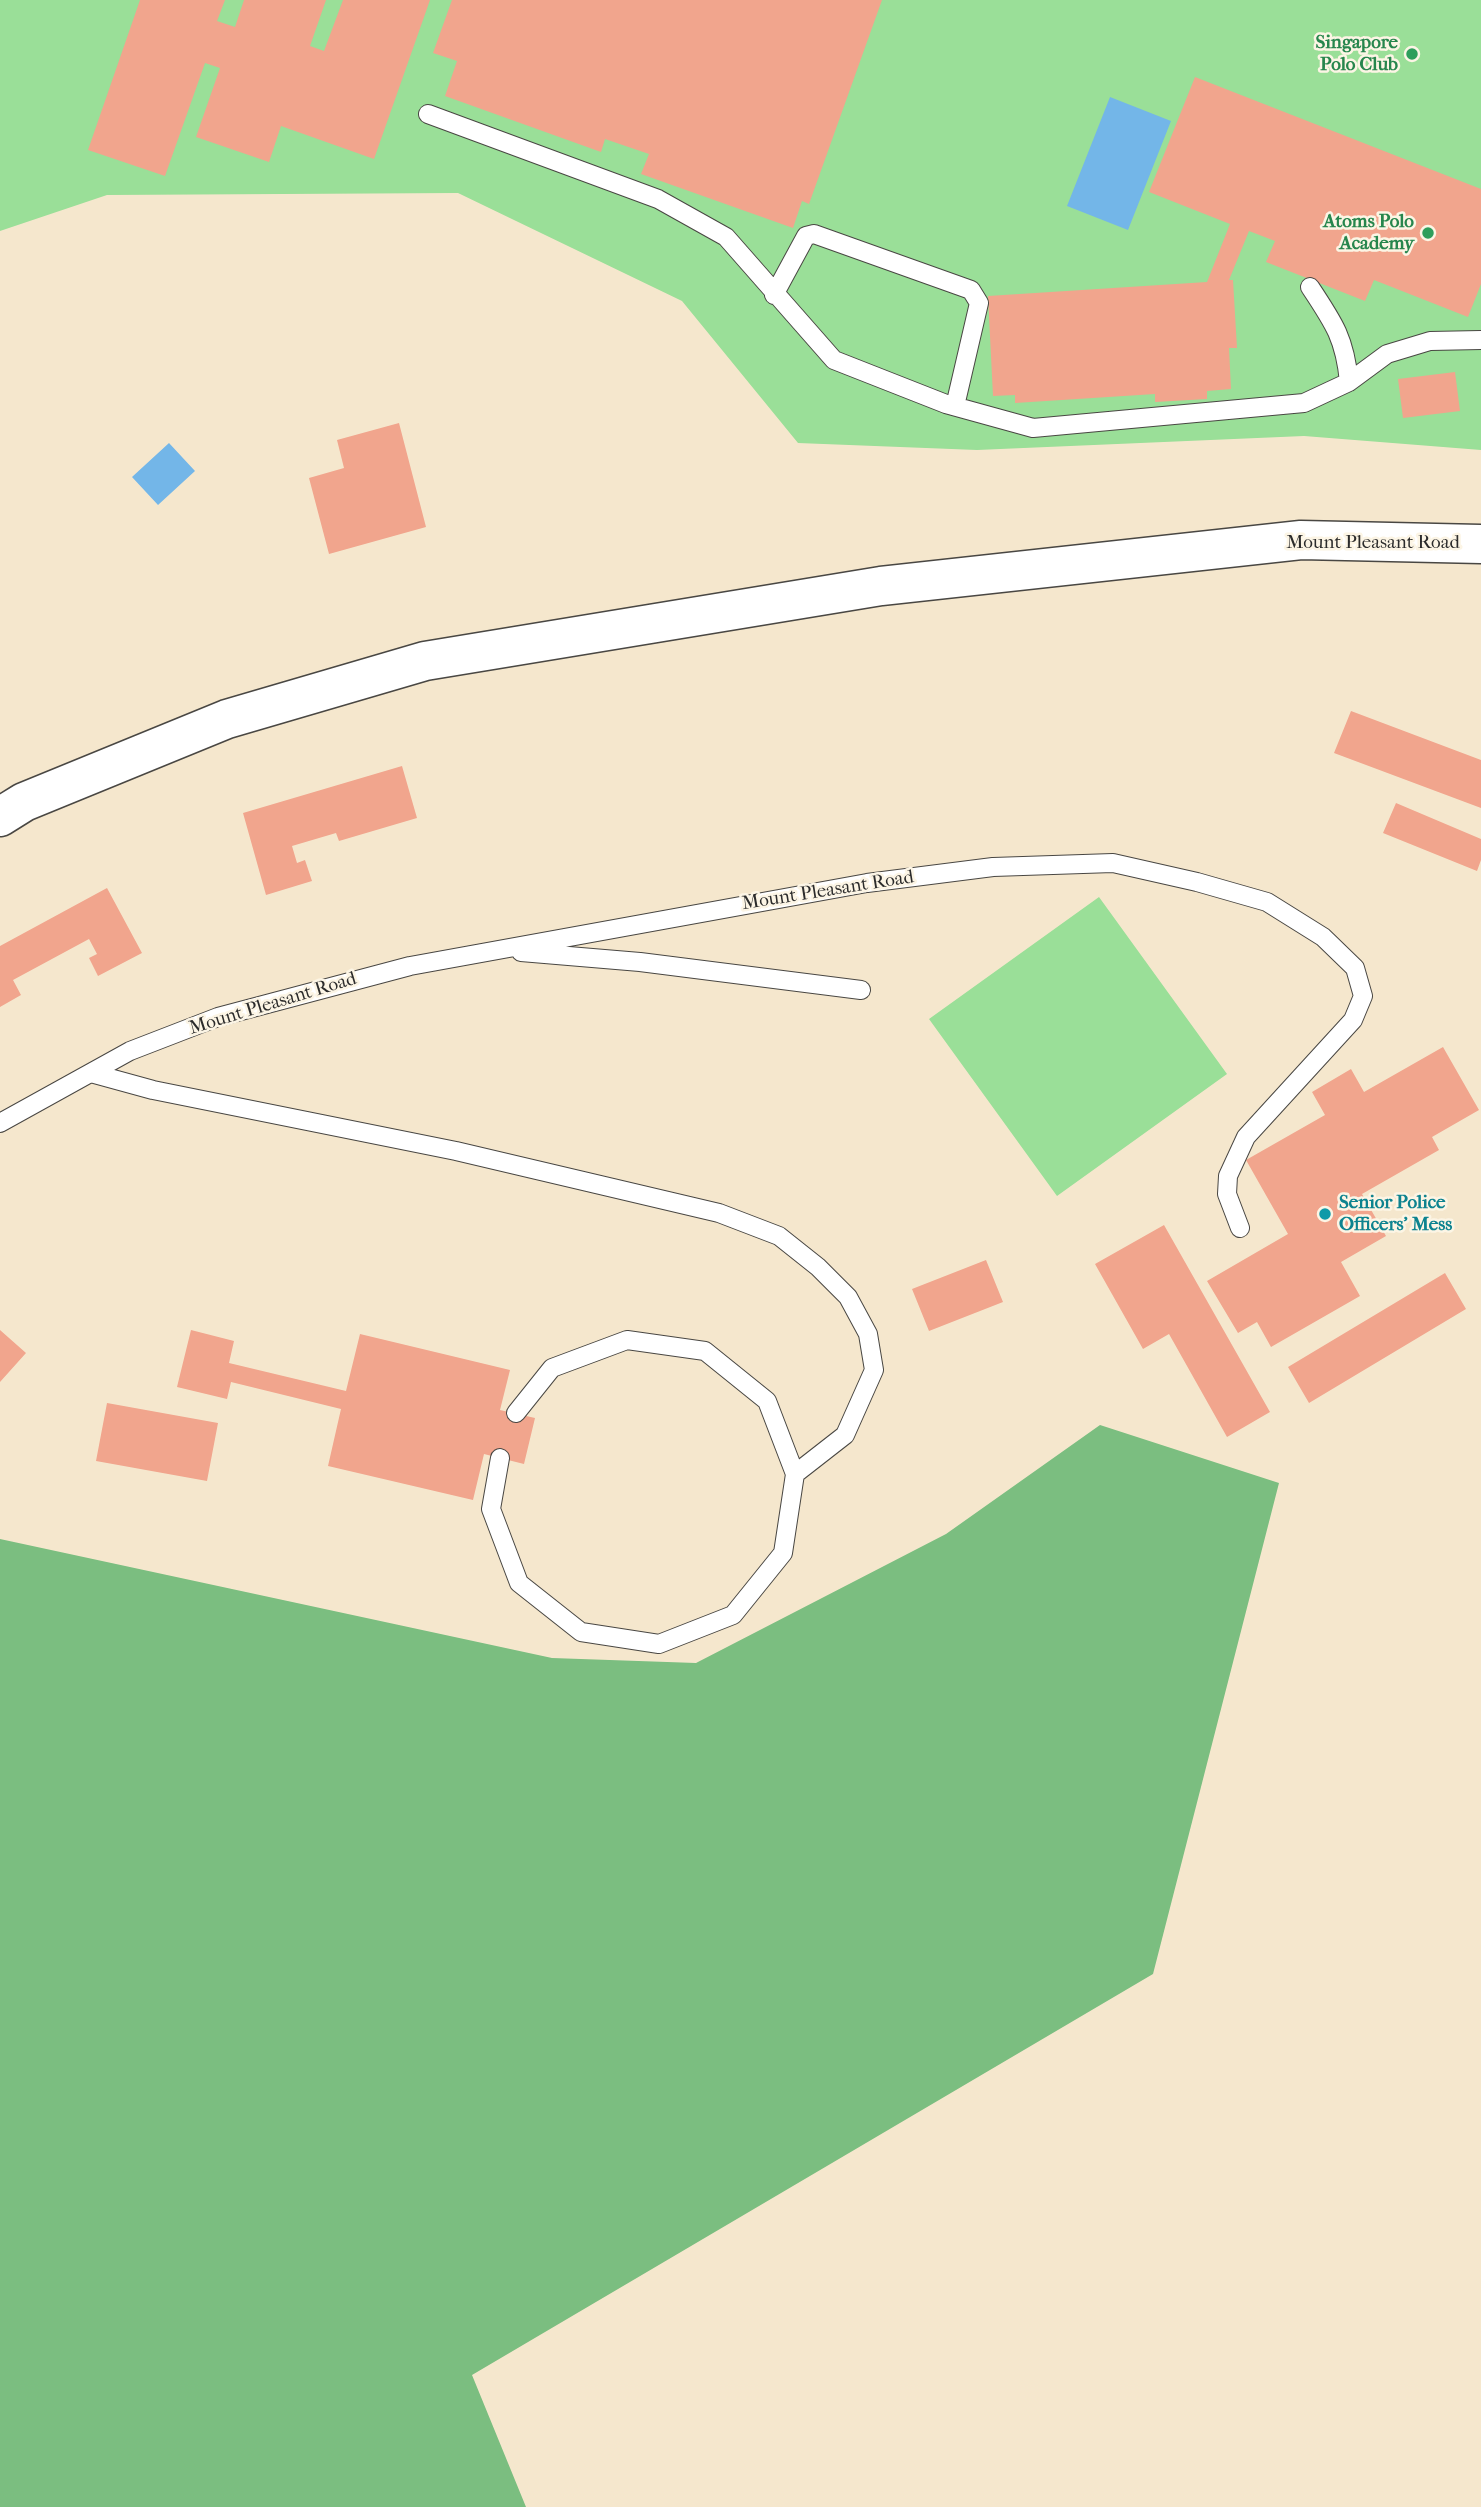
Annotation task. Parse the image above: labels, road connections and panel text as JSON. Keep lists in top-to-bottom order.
{
  "streets": {
    "street": ["Mount Pleasant Road"]
  },
  "places": ["Singapore Polo Club", "Atoms Polo Academy", "Senior Police Officers' Mess"]
}
